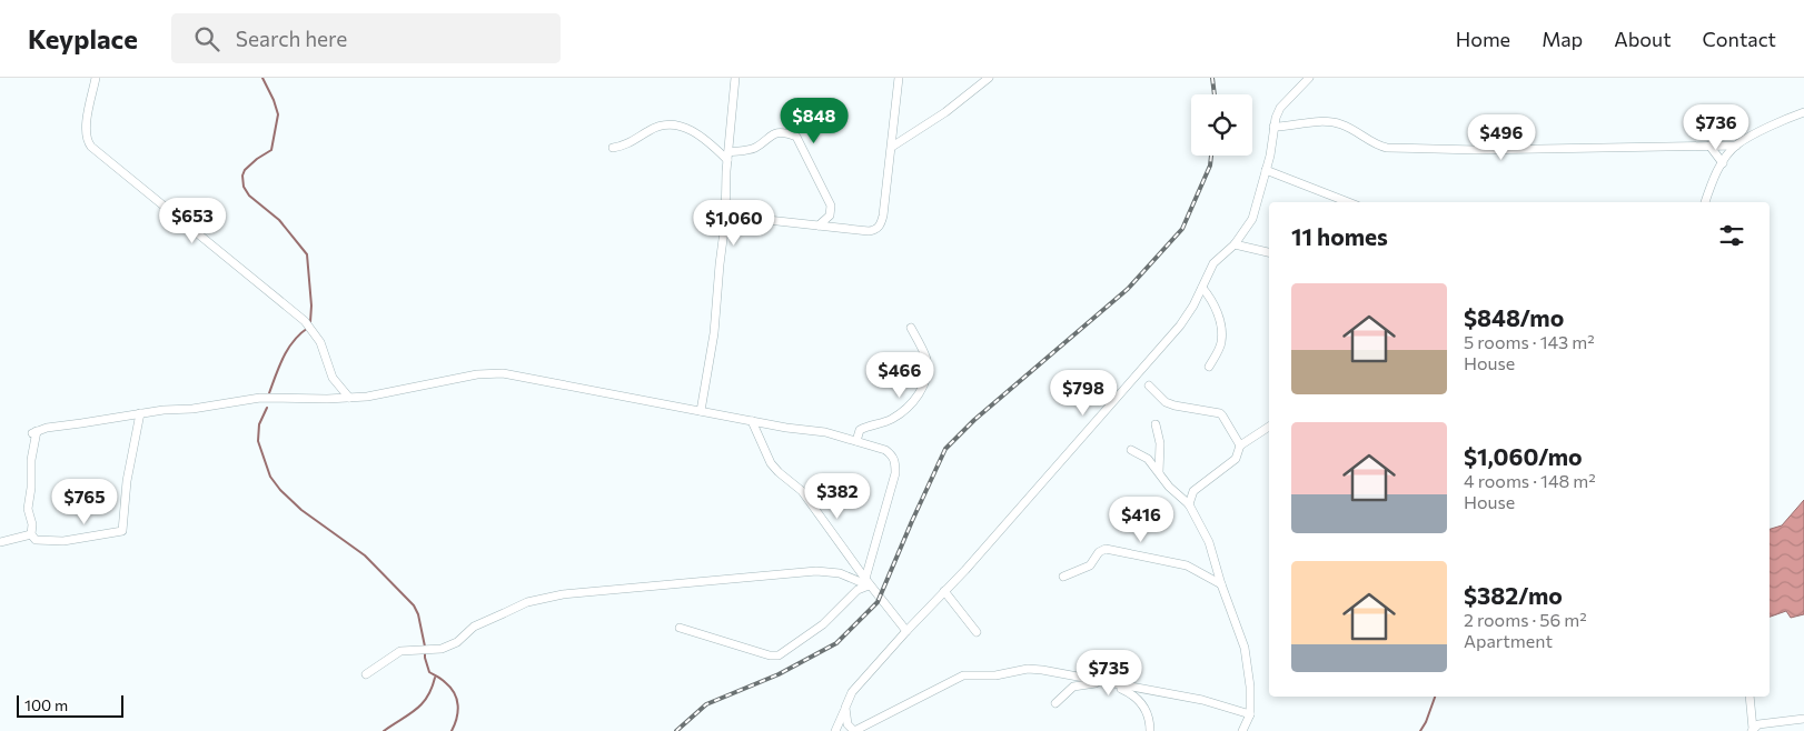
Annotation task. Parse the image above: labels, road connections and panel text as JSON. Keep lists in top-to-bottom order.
{
  "scale_bar": "100 m",
  "page": {
    "header": "Keyplace",
    "search": "Search here",
    "nav": [
      "Home",
      "Map",
      "About",
      "Contact"
    ],
    "price": [
      "$848",
      "$736",
      "$496",
      "$653",
      "$1,060",
      "$466",
      "$798",
      "$382",
      "$765",
      "$416",
      "$735"
    ],
    "heading": "11 homes",
    "list": [
      {
        "name": "$848/mo",
        "note": "5 rooms · 143 m² · House"
      },
      {
        "name": "$1,060/mo",
        "note": "4 rooms · 148 m² · House"
      },
      {
        "name": "$382/mo",
        "note": "2 rooms · 56 m² · Apartment"
      }
    ],
    "scale": "100 m"
  }
}
